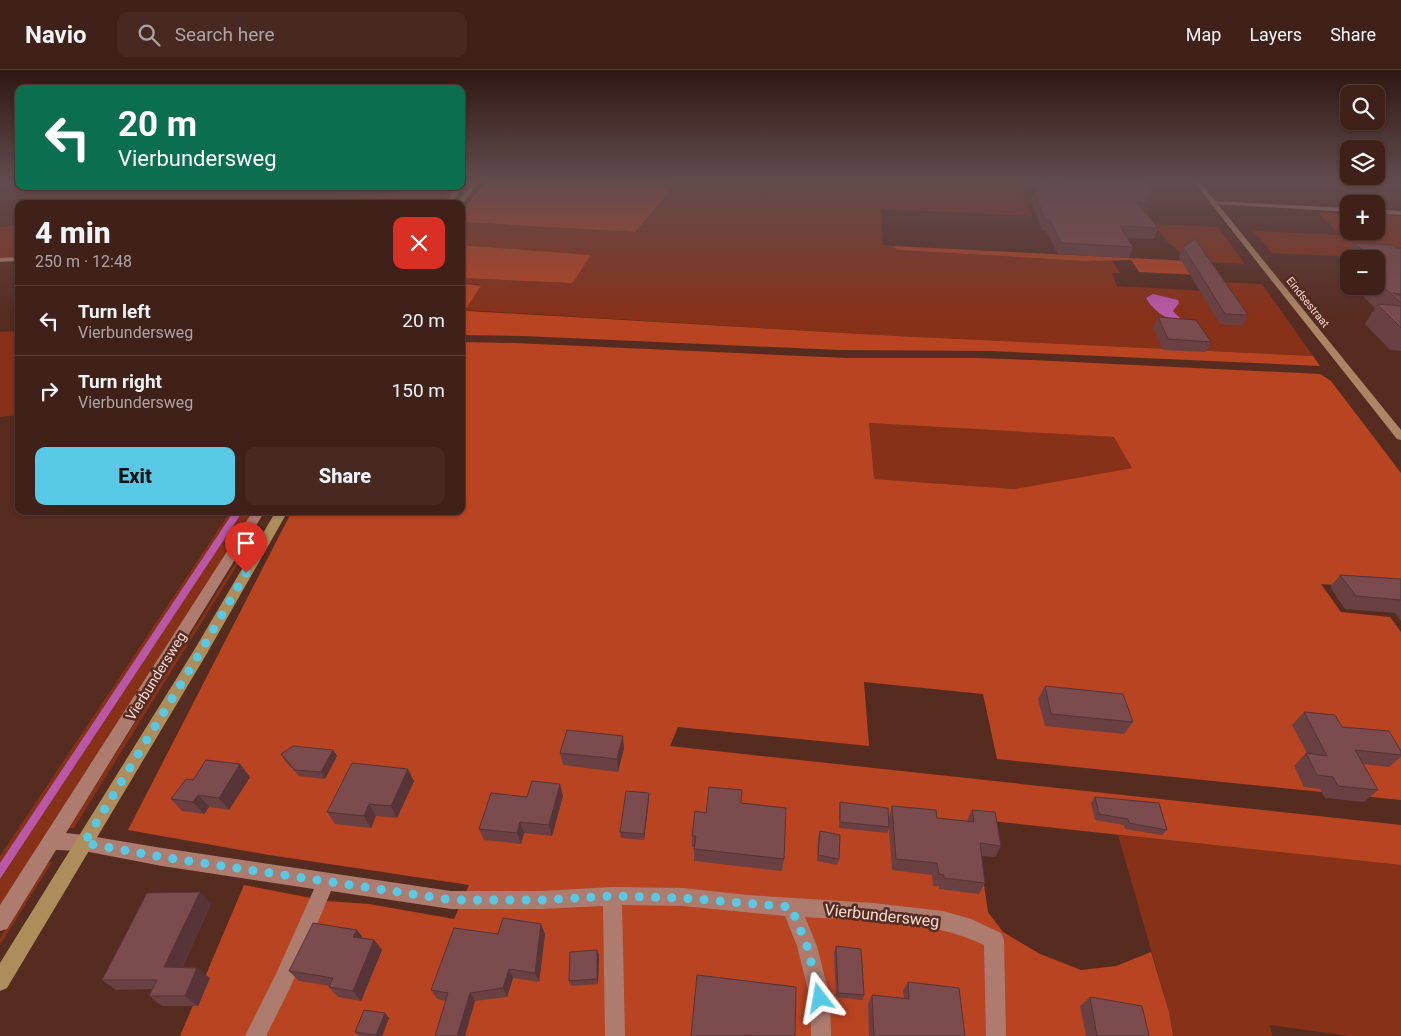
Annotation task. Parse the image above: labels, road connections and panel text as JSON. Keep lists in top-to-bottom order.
{
  "streets": {
    "main road": ["Vierbundersweg"],
    "street": ["Eindsestraat"]
  },
  "page": {
    "header": "Navio",
    "search": "Search here",
    "nav": ["Map", "Layers", "Share"],
    "map_buttons": ["+", "−"],
    "turn": ["20 m", "Vierbundersweg"],
    "heading": ["4 min", "250 m · 12:48"],
    "list": [
      {
        "name": "Turn left",
        "note": "Vierbundersweg",
        "value": "20 m"
      },
      {
        "name": "Turn right",
        "note": "Vierbundersweg",
        "value": "150 m"
      }
    ],
    "buttons": ["Exit", "Share"]
  }
}
